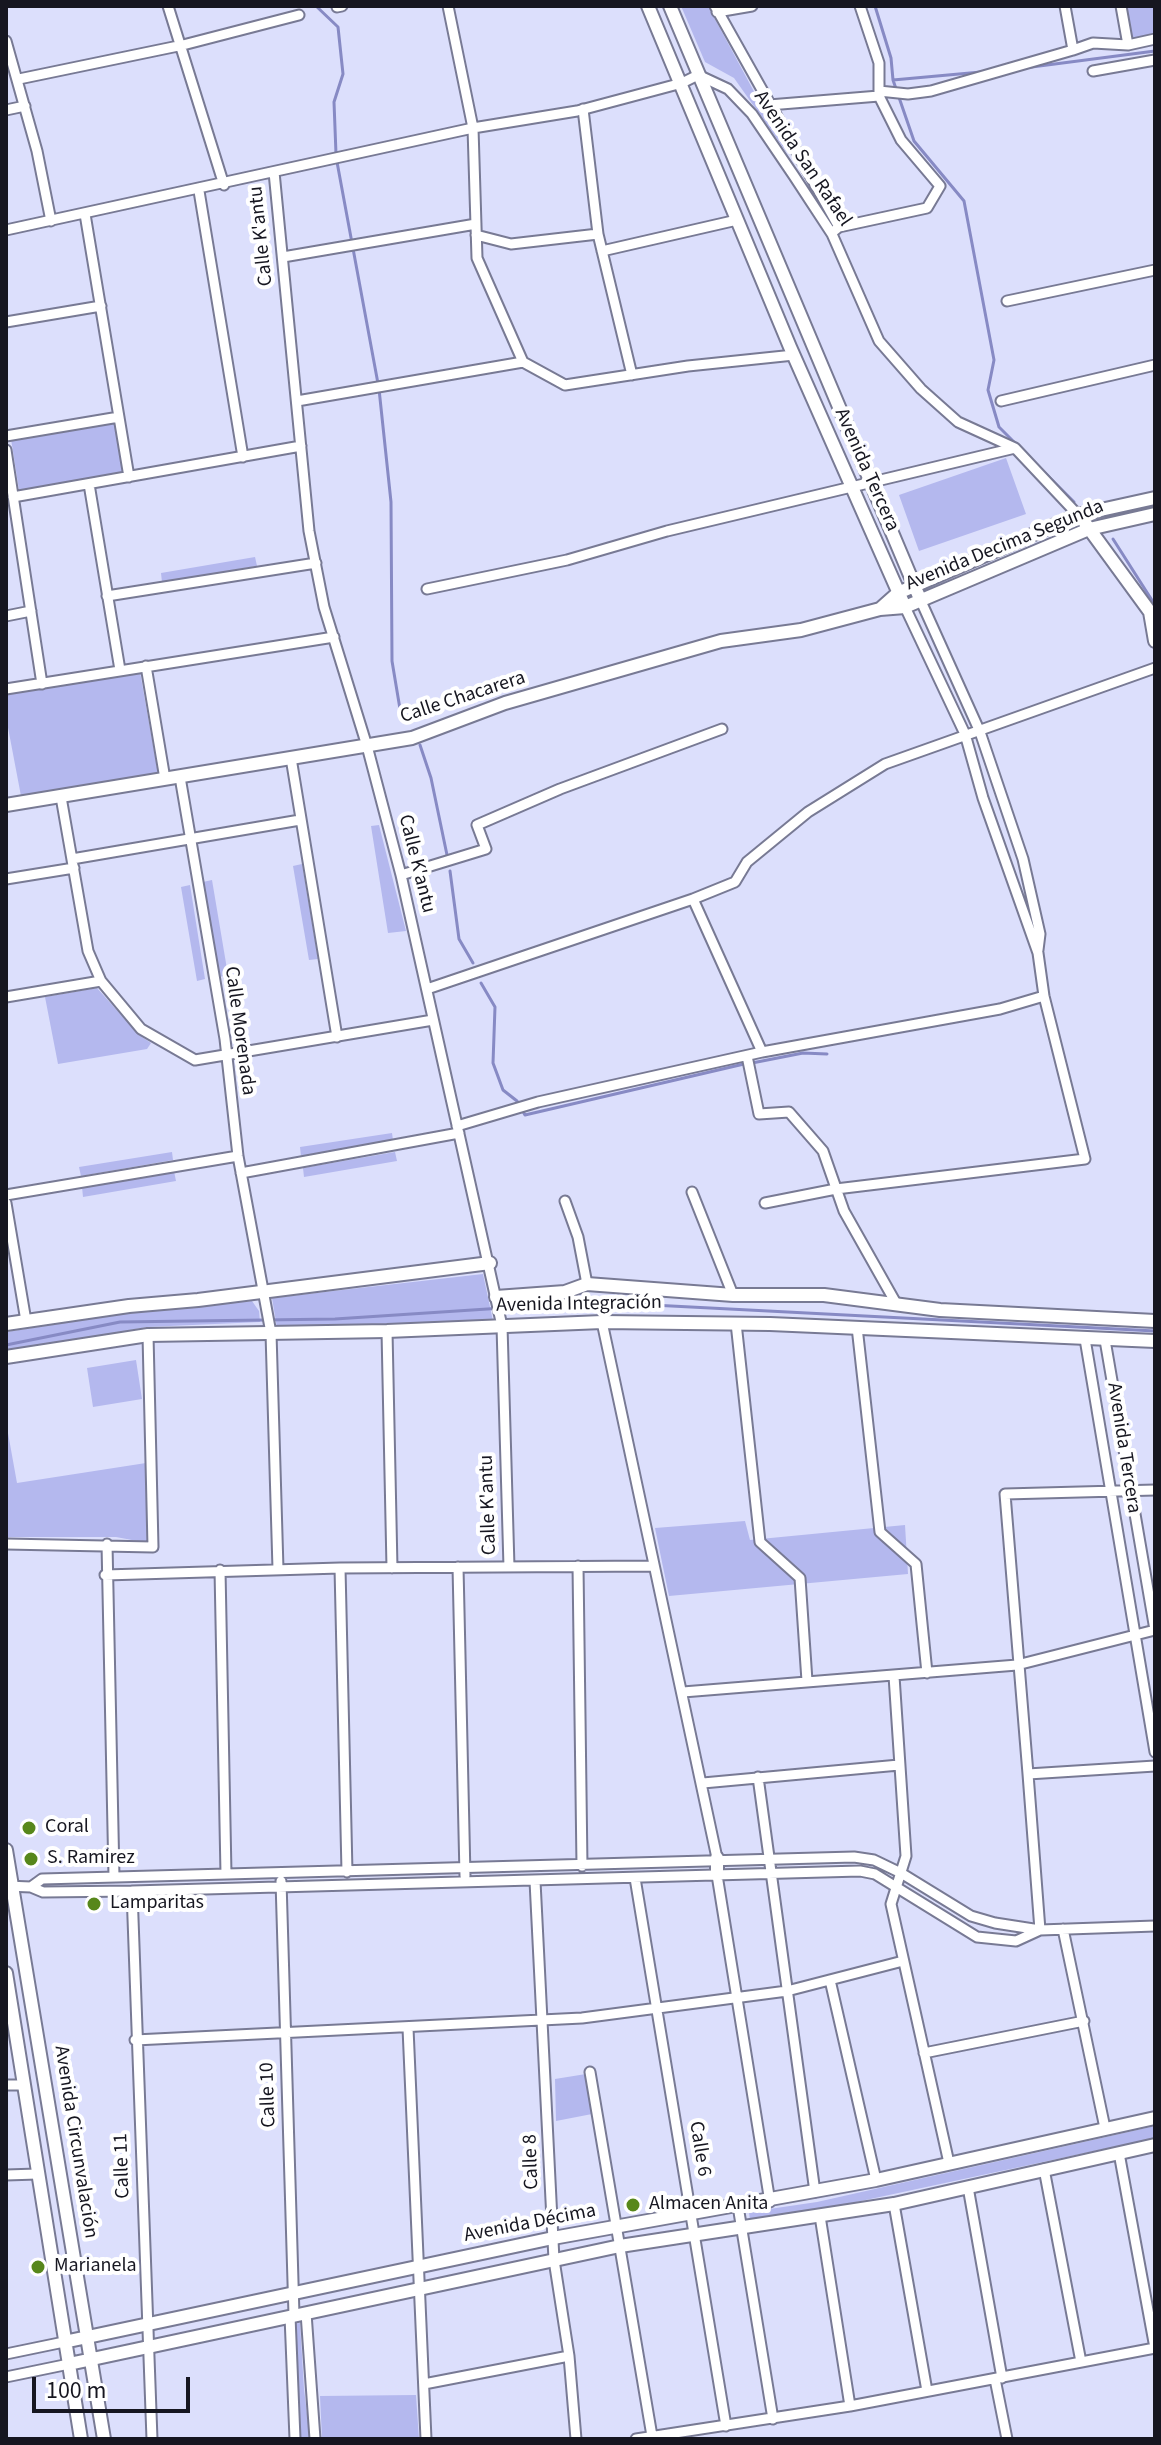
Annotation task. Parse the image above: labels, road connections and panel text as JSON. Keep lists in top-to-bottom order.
{
  "streets": {
    "main road": [
      "Avenida San Rafael",
      "Avenida Tercera",
      "Avenida Decima Segunda",
      "Calle Chacarera",
      "Avenida Integración",
      "Avenida Circunvalación",
      "Avenida Décima"
    ],
    "street": [
      "Calle K'antu",
      "Calle Morenada",
      "Calle 10",
      "Calle 6",
      "Calle 8",
      "Calle 11"
    ]
  },
  "crossings": [
    ["Avenida San Rafael", "Avenida Tercera"],
    ["Avenida San Rafael", "Avenida Decima Segunda"],
    ["Calle K'antu", "Calle Chacarera"],
    ["Calle K'antu", "Avenida Integración"],
    ["Avenida Tercera", "Avenida Decima Segunda"],
    ["Avenida Tercera", "Avenida Integración"],
    ["Avenida Decima Segunda", "Calle Chacarera"],
    ["Calle Chacarera", "Calle Morenada"],
    ["Calle Morenada", "Avenida Integración"],
    ["Calle 10", "Avenida Décima"],
    ["Avenida Circunvalación", "Avenida Décima"],
    ["Calle 6", "Avenida Décima"],
    ["Calle 8", "Avenida Décima"],
    ["Calle 11", "Avenida Décima"]
  ],
  "places": [
    "Coral",
    "S. Ramirez",
    "Lamparitas",
    "Almacen Anita",
    "Marianela"
  ],
  "scale_bar": "100 m"
}
